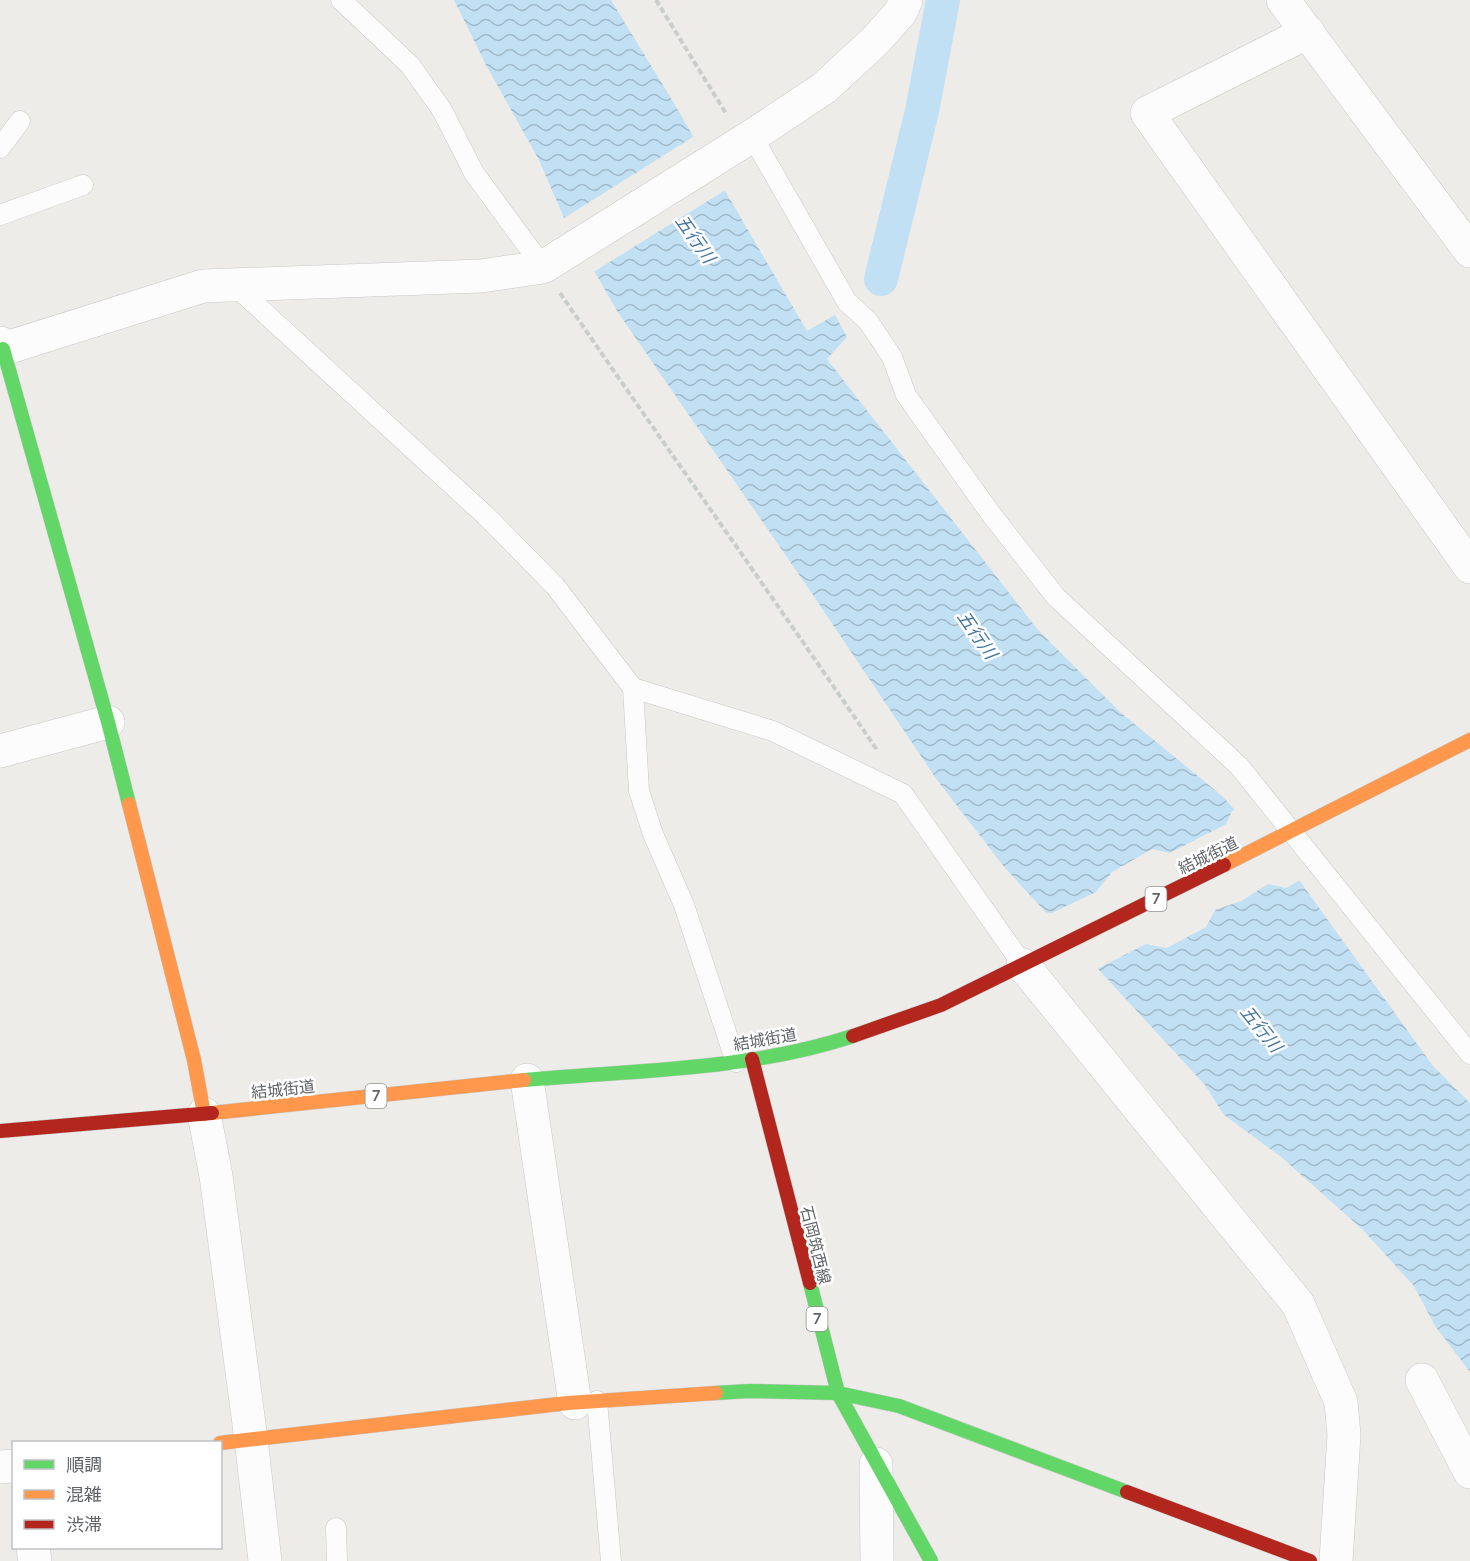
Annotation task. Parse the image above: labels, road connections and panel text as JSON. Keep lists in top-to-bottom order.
{
  "streets": {
    "main road": ["結城街道", "7", "石岡筑西線"]
  },
  "crossings": [
    ["結城街道", "石岡筑西線"]
  ],
  "water": ["五行川"],
  "legend": ["順調", "混雑", "渋滞"]
}
